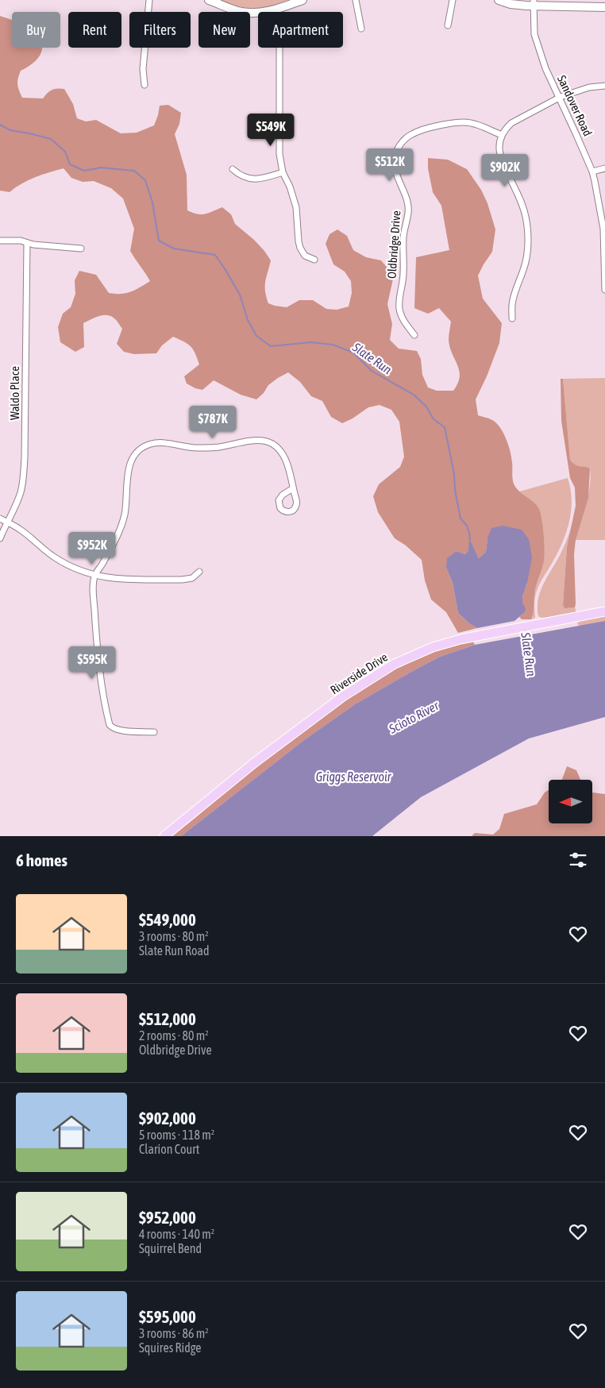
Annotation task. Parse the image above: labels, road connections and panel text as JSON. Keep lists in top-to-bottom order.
{
  "streets": {
    "main road": ["Riverside Drive"],
    "street": ["Sandover Road", "Oldbridge Drive", "Waldo Place"]
  },
  "water": ["Slate Run", "Scioto River", "Griggs Reservoir"],
  "north": "left",
  "page": {
    "chip": [
      "Buy",
      "Rent",
      "Filters",
      "New",
      "Apartment"
    ],
    "price": [
      "$549K",
      "$512K",
      "$902K",
      "$787K",
      "$952K",
      "$595K"
    ],
    "heading": "6 homes",
    "list": [
      {
        "name": "$549,000",
        "note": "3 rooms · 80 m² · Slate Run Road"
      },
      {
        "name": "$512,000",
        "note": "2 rooms · 80 m² · Oldbridge Drive"
      },
      {
        "name": "$902,000",
        "note": "5 rooms · 118 m² · Clarion Court"
      },
      {
        "name": "$952,000",
        "note": "4 rooms · 140 m² · Squirrel Bend"
      },
      {
        "name": "$595,000",
        "note": "3 rooms · 86 m² · Squires Ridge"
      }
    ]
  }
}
